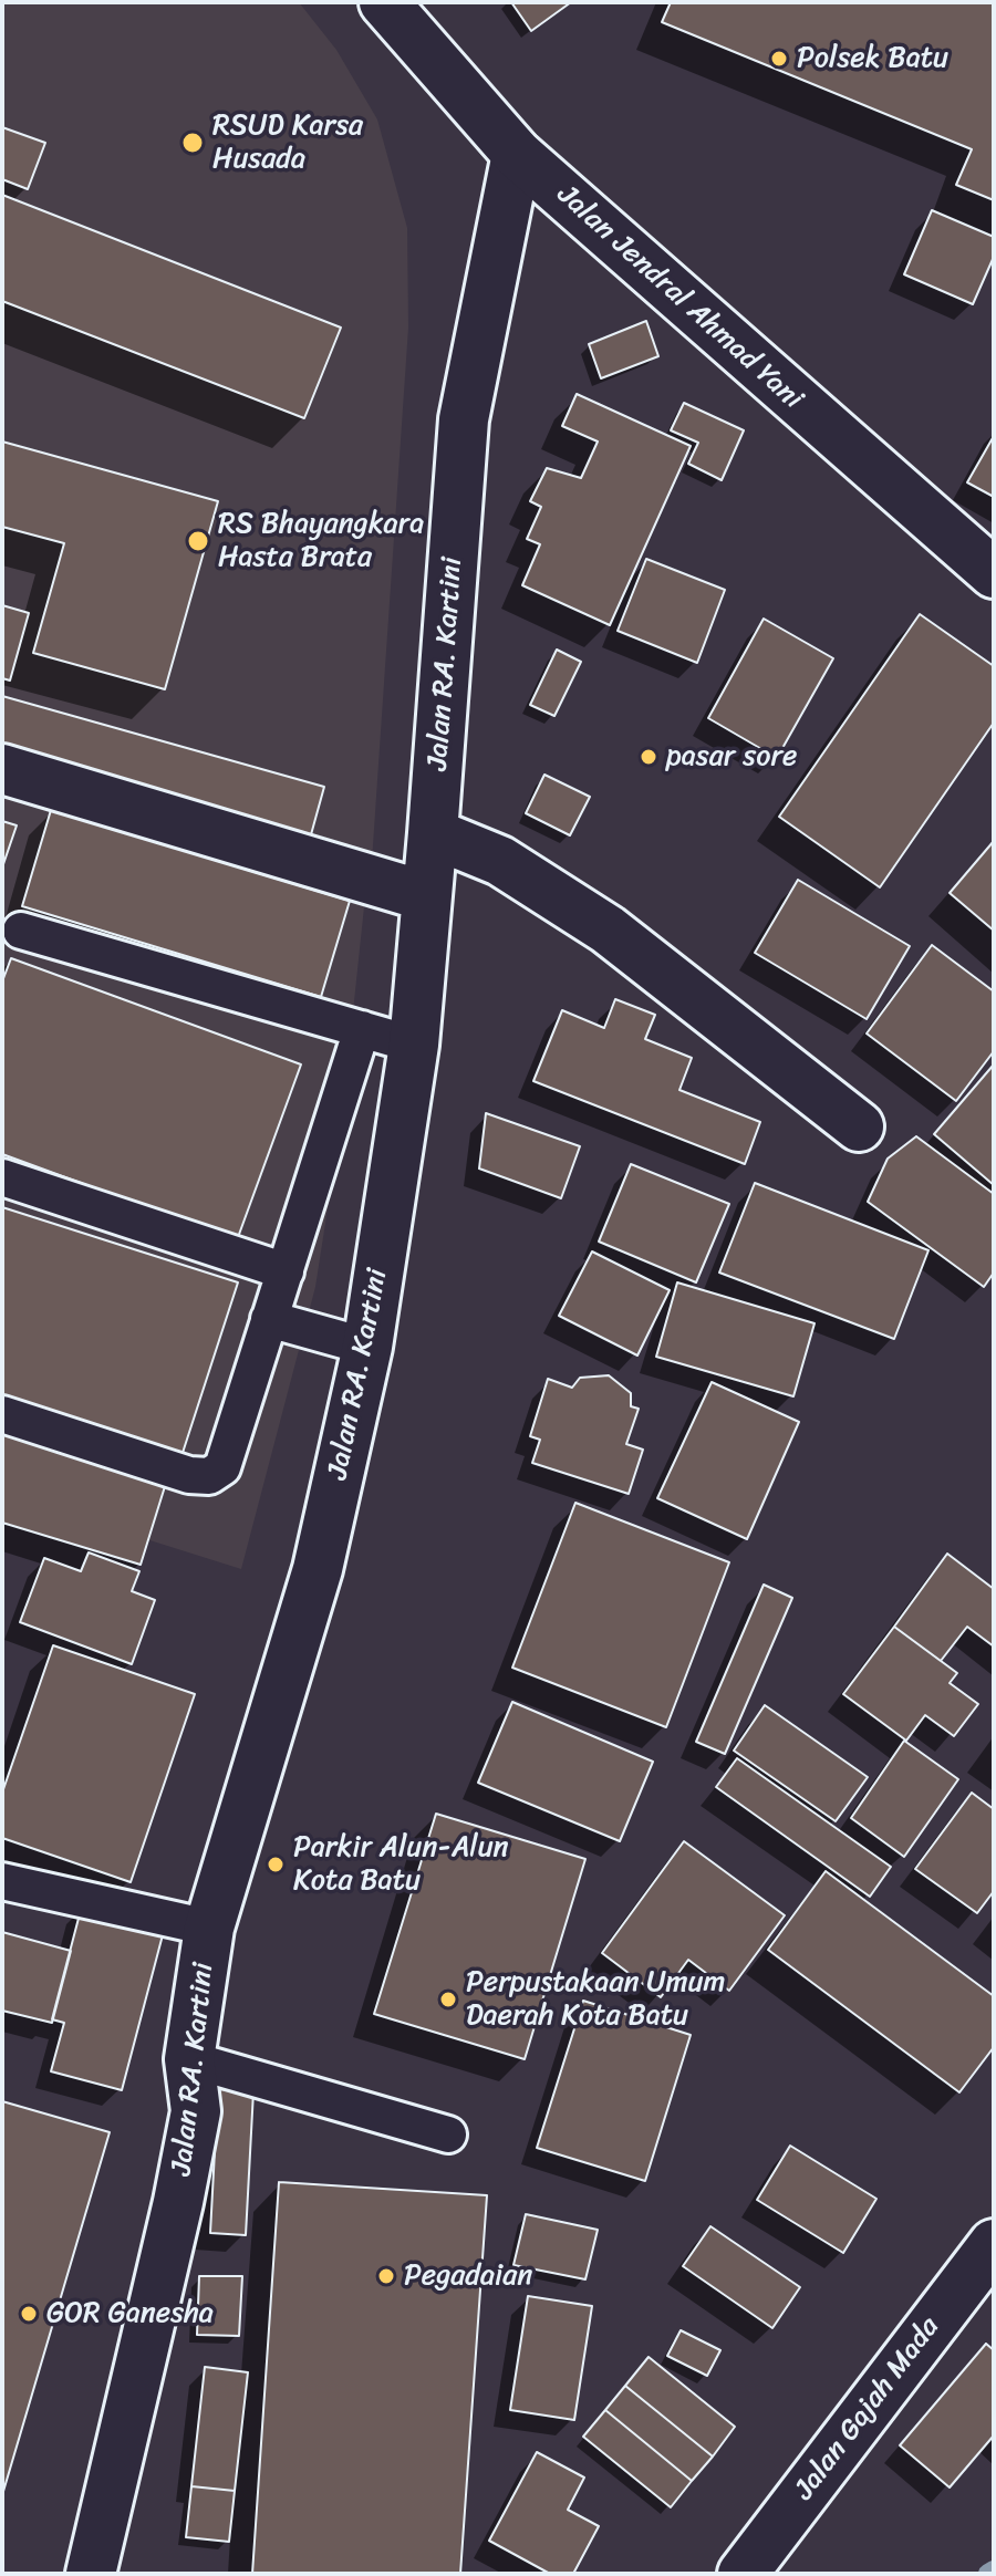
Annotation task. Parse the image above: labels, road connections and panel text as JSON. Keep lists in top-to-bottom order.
{
  "streets": {
    "street": ["Jalan Jendral Ahmad Yani", "Jalan RA. Kartini", "Jalan Gajah Mada"]
  },
  "crossings": [
    ["Jalan Jendral Ahmad Yani", "Jalan RA. Kartini"]
  ],
  "places": [
    "Polsek Batu",
    "RSUD Karsa Husada",
    "RS Bhayangkara Hasta Brata",
    "pasar sore",
    "Parkir Alun-Alun Kota Batu",
    "Perpustakaan Umum Daerah Kota Batu",
    "Pegadaian",
    "GOR Ganesha"
  ]
}
